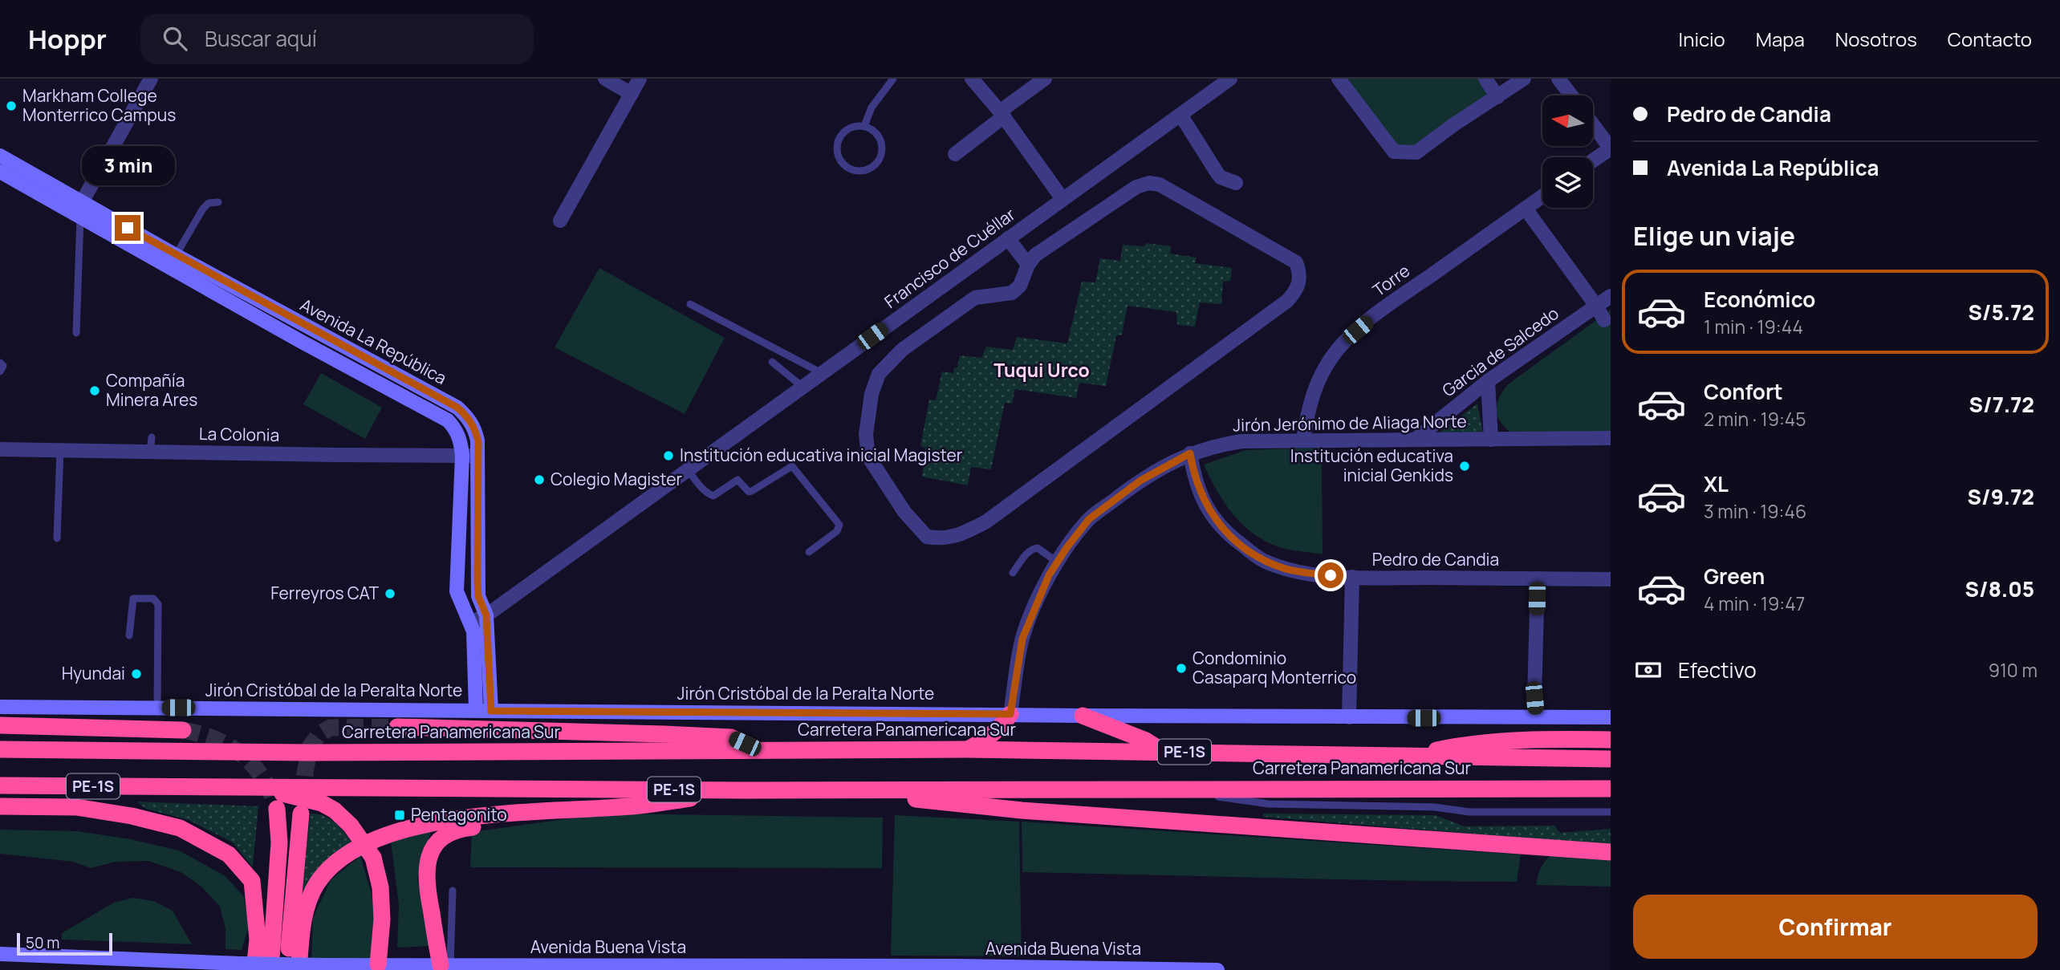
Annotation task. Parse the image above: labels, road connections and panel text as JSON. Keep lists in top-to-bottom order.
{
  "streets": {
    "highway": ["Carretera Panamericana Sur", "PE-1S"],
    "street": [
      "Francisco de Cuéllar",
      "Torre",
      "Avenida La República",
      "Garcia de Salcedo",
      "Jirón Jerónimo de Aliaga Norte",
      "La Colonia",
      "Pedro de Candia",
      "Jirón Cristóbal de la Peralta Norte",
      "Avenida Buena Vista"
    ]
  },
  "crossings": [
    ["Francisco de Cuéllar", "Avenida La República"],
    ["Torre", "Jirón Jerónimo de Aliaga Norte"],
    ["Avenida La República", "La Colonia"],
    ["Avenida La República", "Jirón Cristóbal de la Peralta Norte"],
    ["Garcia de Salcedo", "Jirón Jerónimo de Aliaga Norte"],
    ["Jirón Jerónimo de Aliaga Norte", "Pedro de Candia"],
    ["Jirón Jerónimo de Aliaga Norte", "Jirón Cristóbal de la Peralta Norte"]
  ],
  "districts": ["Tuqui Urco"],
  "places": {
    "other": [
      "Markham College Monterrico Campus",
      "Compañía Minera Ares",
      "Institución educativa inicial Magister",
      "Institución educativa inicial Genkids",
      "Colegio Magister",
      "Ferreyros CAT",
      "Condominio Casaparq Monterrico",
      "Hyundai"
    ],
    "transit": ["Pentagonito"]
  },
  "scale_bar": "50 m",
  "north": "left",
  "page": {
    "header": "Hoppr",
    "search": "Buscar aquí",
    "nav": [
      "Inicio",
      "Mapa",
      "Nosotros",
      "Contacto"
    ],
    "banner": ["Pedro de Candia", "Avenida La República"],
    "bubble": "3 min",
    "heading": "Elige un viaje",
    "list": [
      {
        "name": "Económico",
        "note": "1 min · 19:44",
        "value": "S/5.72"
      },
      {
        "name": "Confort",
        "note": "2 min · 19:45",
        "value": "S/7.72"
      },
      {
        "name": "XL",
        "note": "3 min · 19:46",
        "value": "S/9.72"
      },
      {
        "name": "Green",
        "note": "4 min · 19:47",
        "value": "S/8.05"
      }
    ],
    "pay": ["Efectivo", "910 m"],
    "buttons": "Confirmar",
    "scale": "50 m"
  }
}
